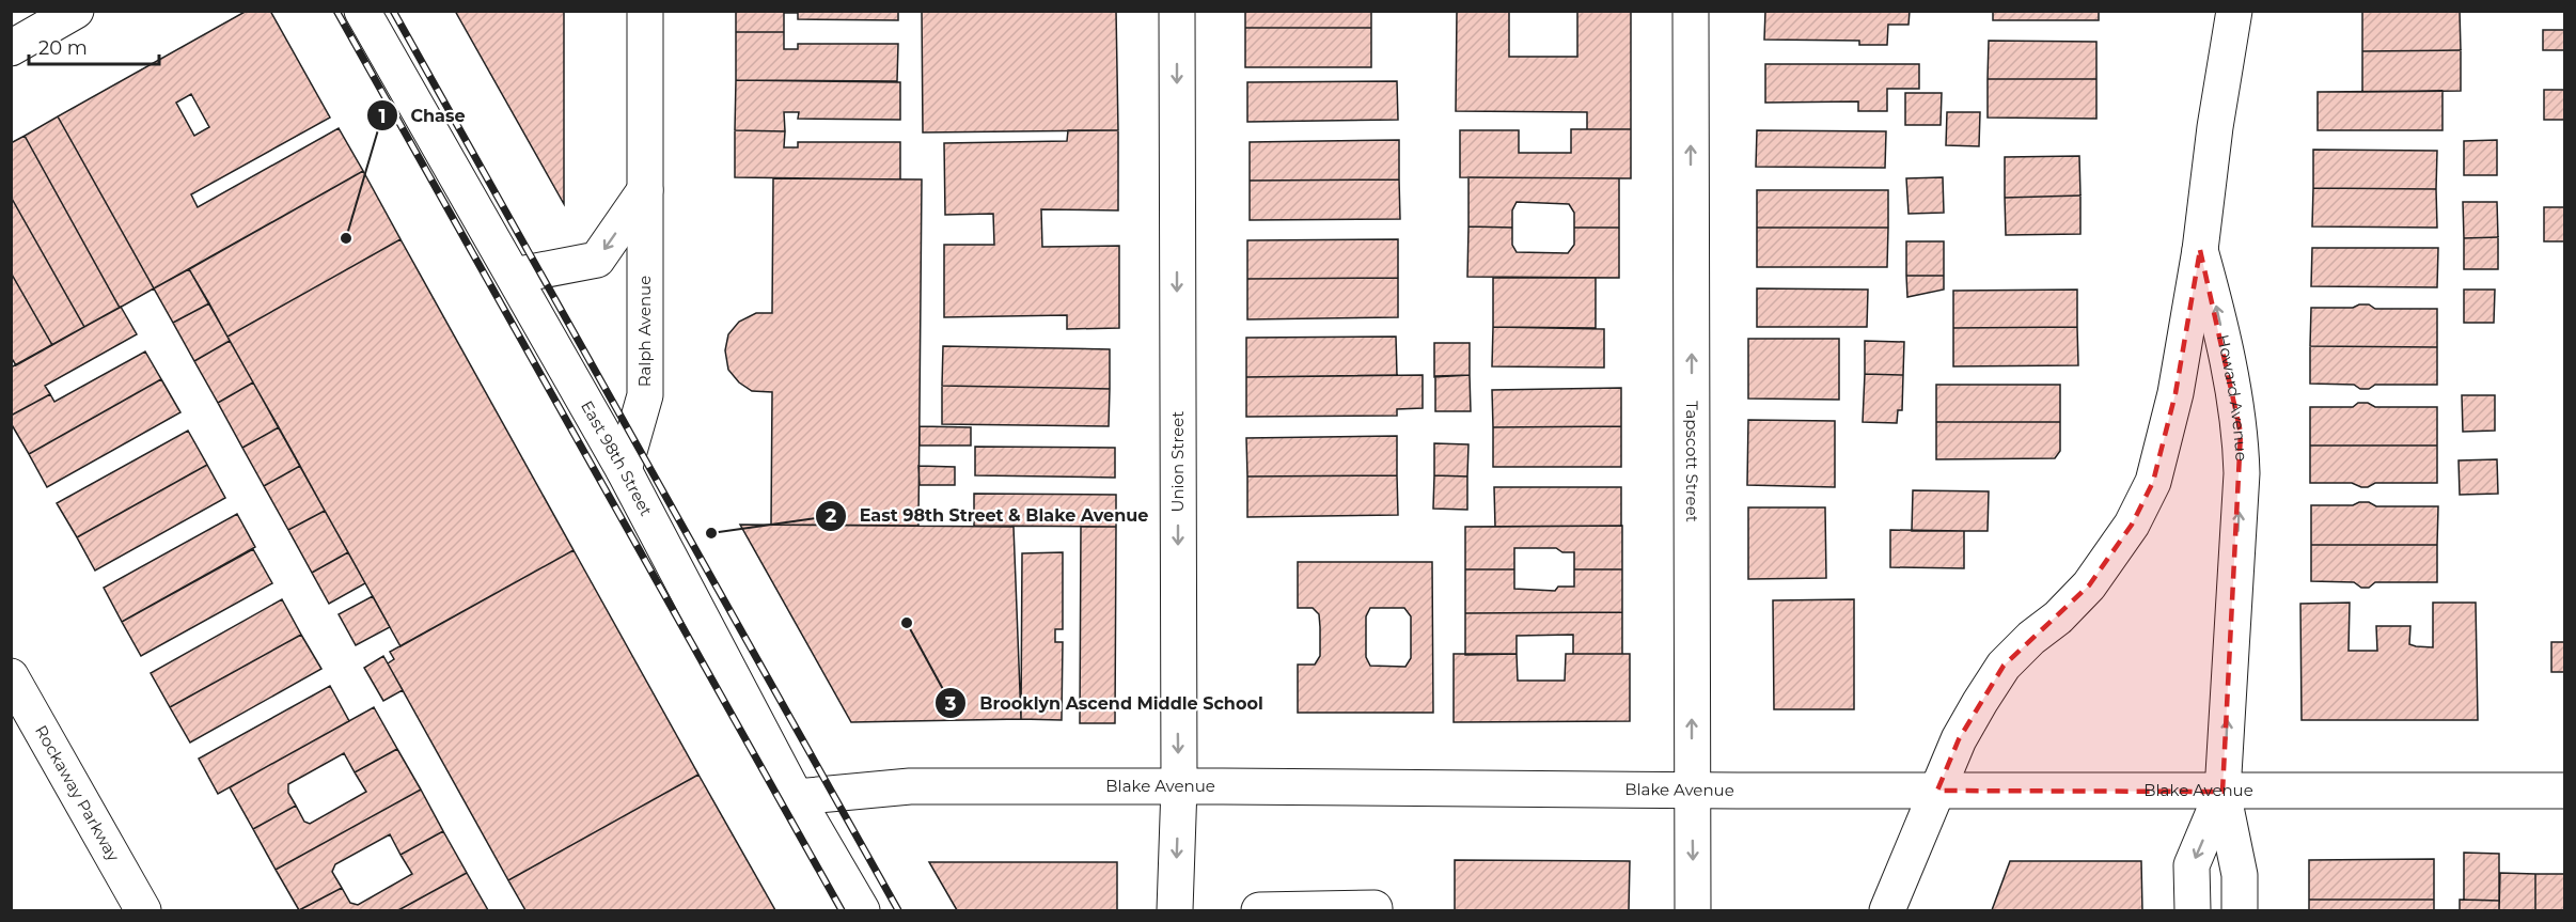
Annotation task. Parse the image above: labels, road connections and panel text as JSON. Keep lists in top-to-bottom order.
{
  "streets": {
    "street": [
      "Ralph Avenue",
      "Howard Avenue",
      "East 98th Street",
      "Union Street",
      "Tapscott Street",
      "Blake Avenue",
      "Rockaway Parkway"
    ]
  },
  "crossings": [
    ["Ralph Avenue", "East 98th Street"],
    ["Howard Avenue", "Blake Avenue"],
    ["East 98th Street", "Blake Avenue"],
    ["Union Street", "Blake Avenue"],
    ["Tapscott Street", "Blake Avenue"]
  ],
  "one_way": ["Union Street"],
  "places": ["Chase", "East 98th Street & Blake Avenue", "Brooklyn Ascend Middle School"],
  "scale_bar": "20 m"
}
